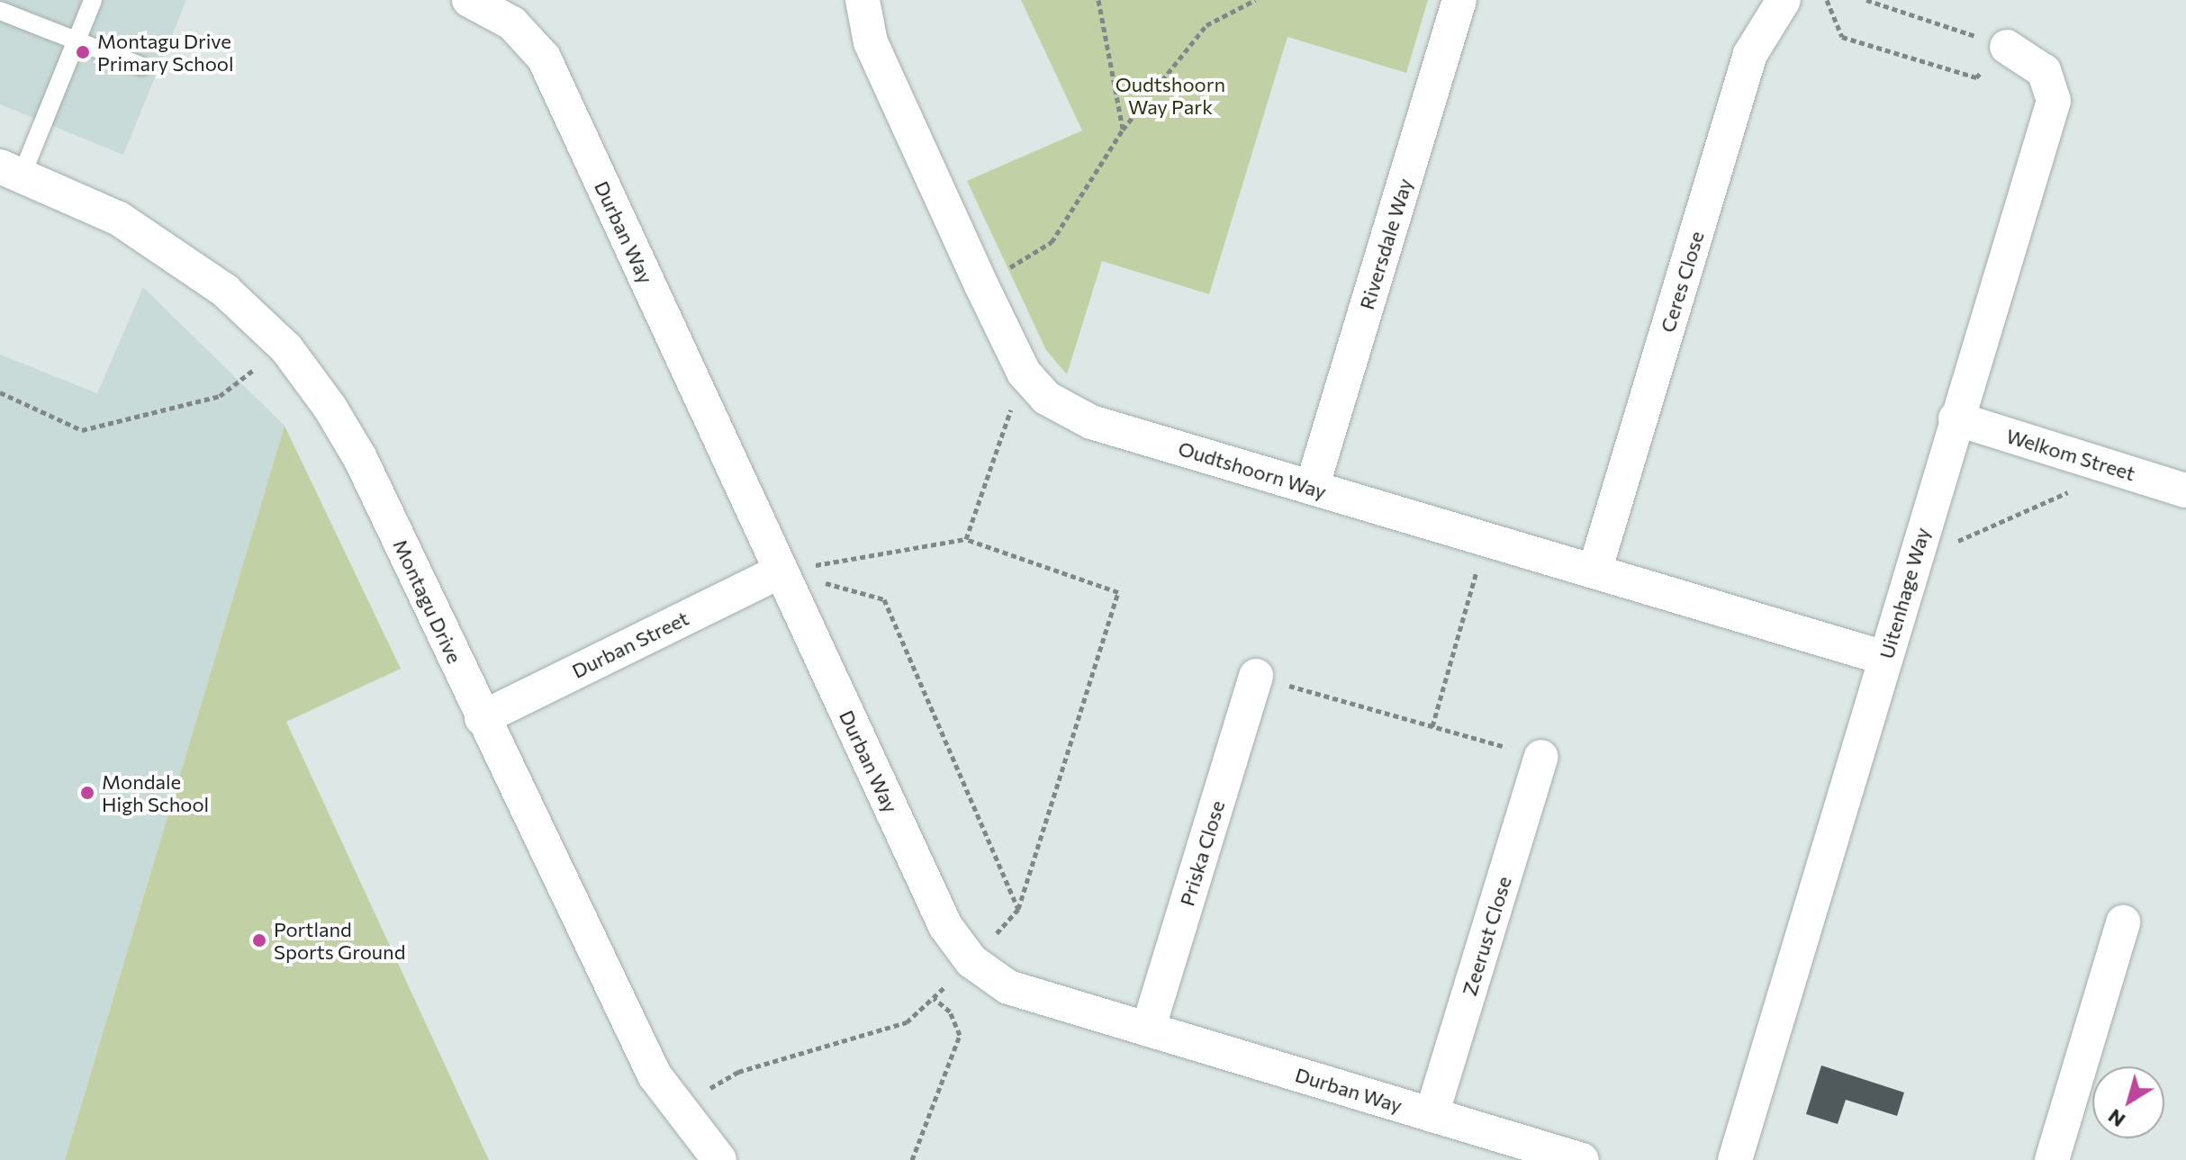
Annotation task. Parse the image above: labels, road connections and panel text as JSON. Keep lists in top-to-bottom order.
{
  "streets": {
    "street": [
      "Durban Way",
      "Riversdale Way",
      "Ceres Close",
      "Welkom Street",
      "Oudtshoorn Way",
      "Uitenhage Way",
      "Montagu Drive",
      "Durban Street",
      "Priska Close",
      "Zeerust Close"
    ]
  },
  "crossings": [
    ["Durban Way", "Durban Street"],
    ["Durban Way", "Priska Close"],
    ["Durban Way", "Zeerust Close"],
    ["Riversdale Way", "Oudtshoorn Way"],
    ["Ceres Close", "Oudtshoorn Way"],
    ["Welkom Street", "Uitenhage Way"],
    ["Oudtshoorn Way", "Uitenhage Way"],
    ["Montagu Drive", "Durban Street"]
  ],
  "parks": ["Oudtshoorn Way Park"],
  "places": ["Montagu Drive Primary School", "Mondale High School", "Portland Sports Ground"],
  "north": "bottom left"
}
